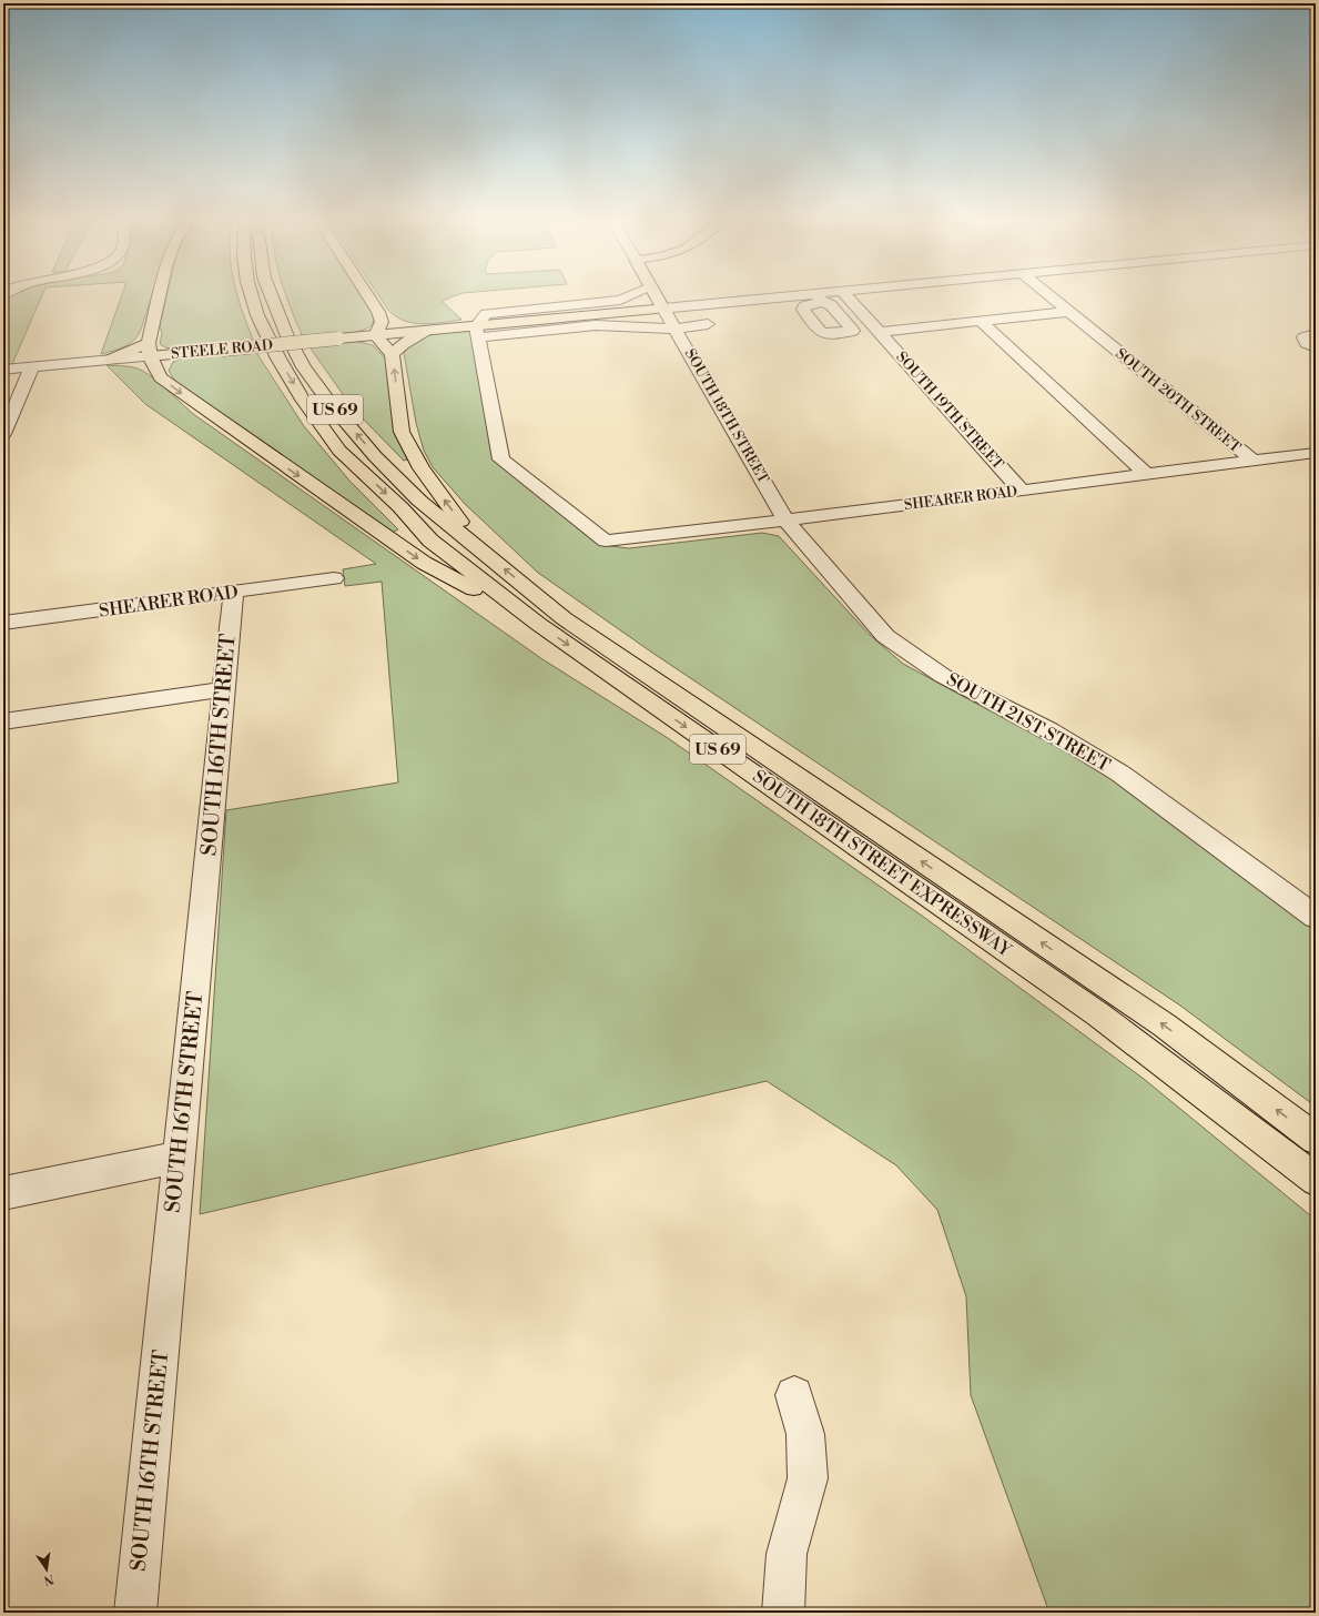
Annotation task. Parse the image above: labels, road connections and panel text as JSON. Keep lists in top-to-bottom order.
{
  "streets": {
    "main road": [
      "STEELE ROAD",
      "US 69",
      "SOUTH 18TH STREET",
      "SOUTH 18TH STREET EXPRESSWAY"
    ],
    "street": [
      "SOUTH 20TH STREET",
      "SOUTH 19TH STREET",
      "SHEARER ROAD",
      "SOUTH 21ST STREET",
      "SOUTH 16TH STREET"
    ]
  },
  "crossings": [
    ["STEELE ROAD", "SHEARER ROAD"],
    ["SOUTH 20TH STREET", "SHEARER ROAD"],
    ["SOUTH 19TH STREET", "SHEARER ROAD"],
    ["SOUTH 18TH STREET", "SHEARER ROAD"],
    ["SOUTH 18TH STREET", "SOUTH 21ST STREET"],
    ["SHEARER ROAD", "SOUTH 21ST STREET"],
    ["SHEARER ROAD", "SOUTH 16TH STREET"]
  ],
  "north": "bottom"
}
